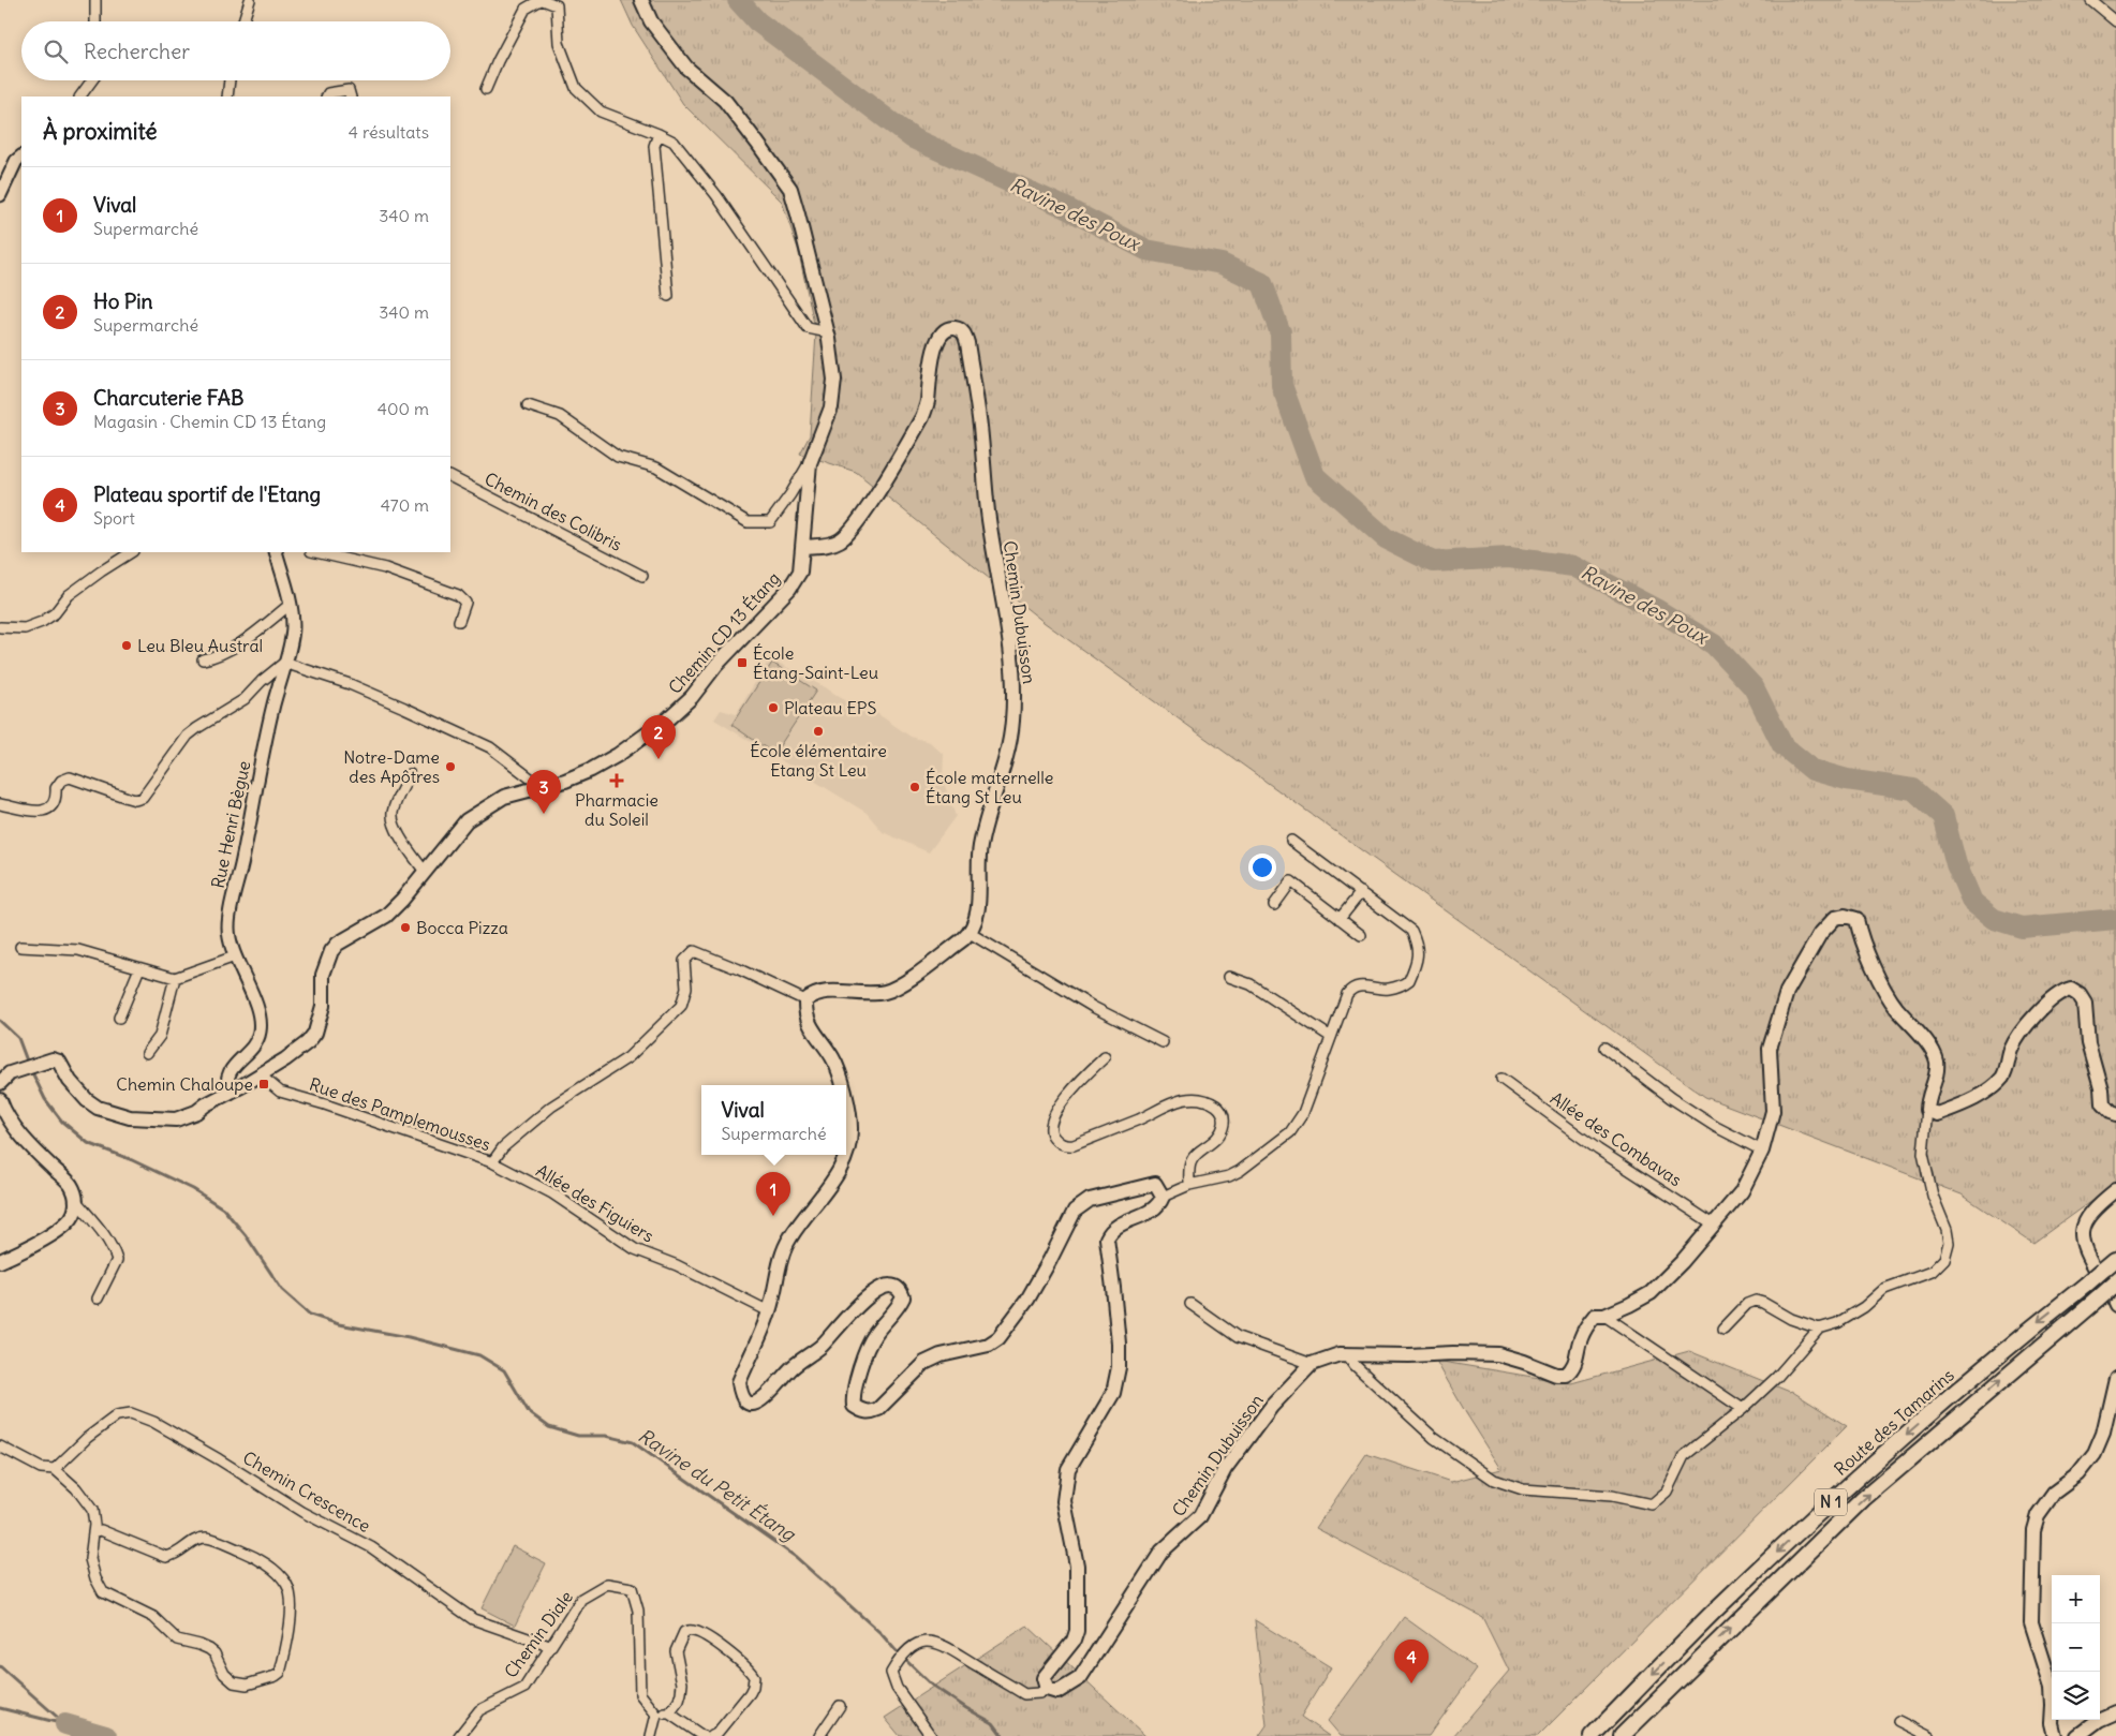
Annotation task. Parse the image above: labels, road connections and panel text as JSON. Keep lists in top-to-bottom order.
{
  "streets": {
    "highway": ["Route des Tamarins", "N 1"],
    "main road": ["Chemin Dubuisson", "Chemin CD 13 Étang"],
    "street": [
      "Chemin des Colibris",
      "Rue Henri Bègue",
      "Rue des Pamplemousses",
      "Allée des Combavas",
      "Allée des Figuiers",
      "Chemin Crescence",
      "Chemin Diale"
    ]
  },
  "crossings": [
    ["Chemin Dubuisson", "Chemin CD 13 Étang"],
    ["Chemin Dubuisson", "Allée des Combavas"],
    ["Chemin CD 13 Étang", "Rue Henri Bègue"],
    ["Chemin CD 13 Étang", "Rue des Pamplemousses"],
    ["Rue des Pamplemousses", "Allée des Figuiers"],
    ["Chemin Crescence", "Chemin Diale"]
  ],
  "water": ["Ravine des Poux", "Ravine du Petit Étang"],
  "places": {
    "other": [
      "Leu Bleu Austral",
      "Plateau EPS",
      "École élémentaire Etang St Leu",
      "Notre-Dame des Apôtres",
      "École maternelle Étang St Leu",
      "Bocca Pizza"
    ],
    "transit": ["École Étang-Saint-Leu", "Chemin Chaloupe"],
    "health": ["Pharmacie du Soleil"]
  },
  "page": {
    "search": "Rechercher",
    "heading": ["À proximité", "4 résultats"],
    "list": [
      {
        "mark": "1",
        "name": "Vival",
        "note": "Supermarché",
        "value": "340 m"
      },
      {
        "mark": "2",
        "name": "Ho Pin",
        "note": "Supermarché",
        "value": "340 m"
      },
      {
        "mark": "3",
        "name": "Charcuterie FAB",
        "note": "Magasin · Chemin CD 13 Étang",
        "value": "400 m"
      },
      {
        "mark": "4",
        "name": "Plateau sportif de l'Etang",
        "note": "Sport",
        "value": "470 m"
      }
    ],
    "pins": [
      "2",
      "3",
      "1",
      "4"
    ],
    "popup": ["Vival", "Supermarché"],
    "map_buttons": ["+", "−"]
  }
}
